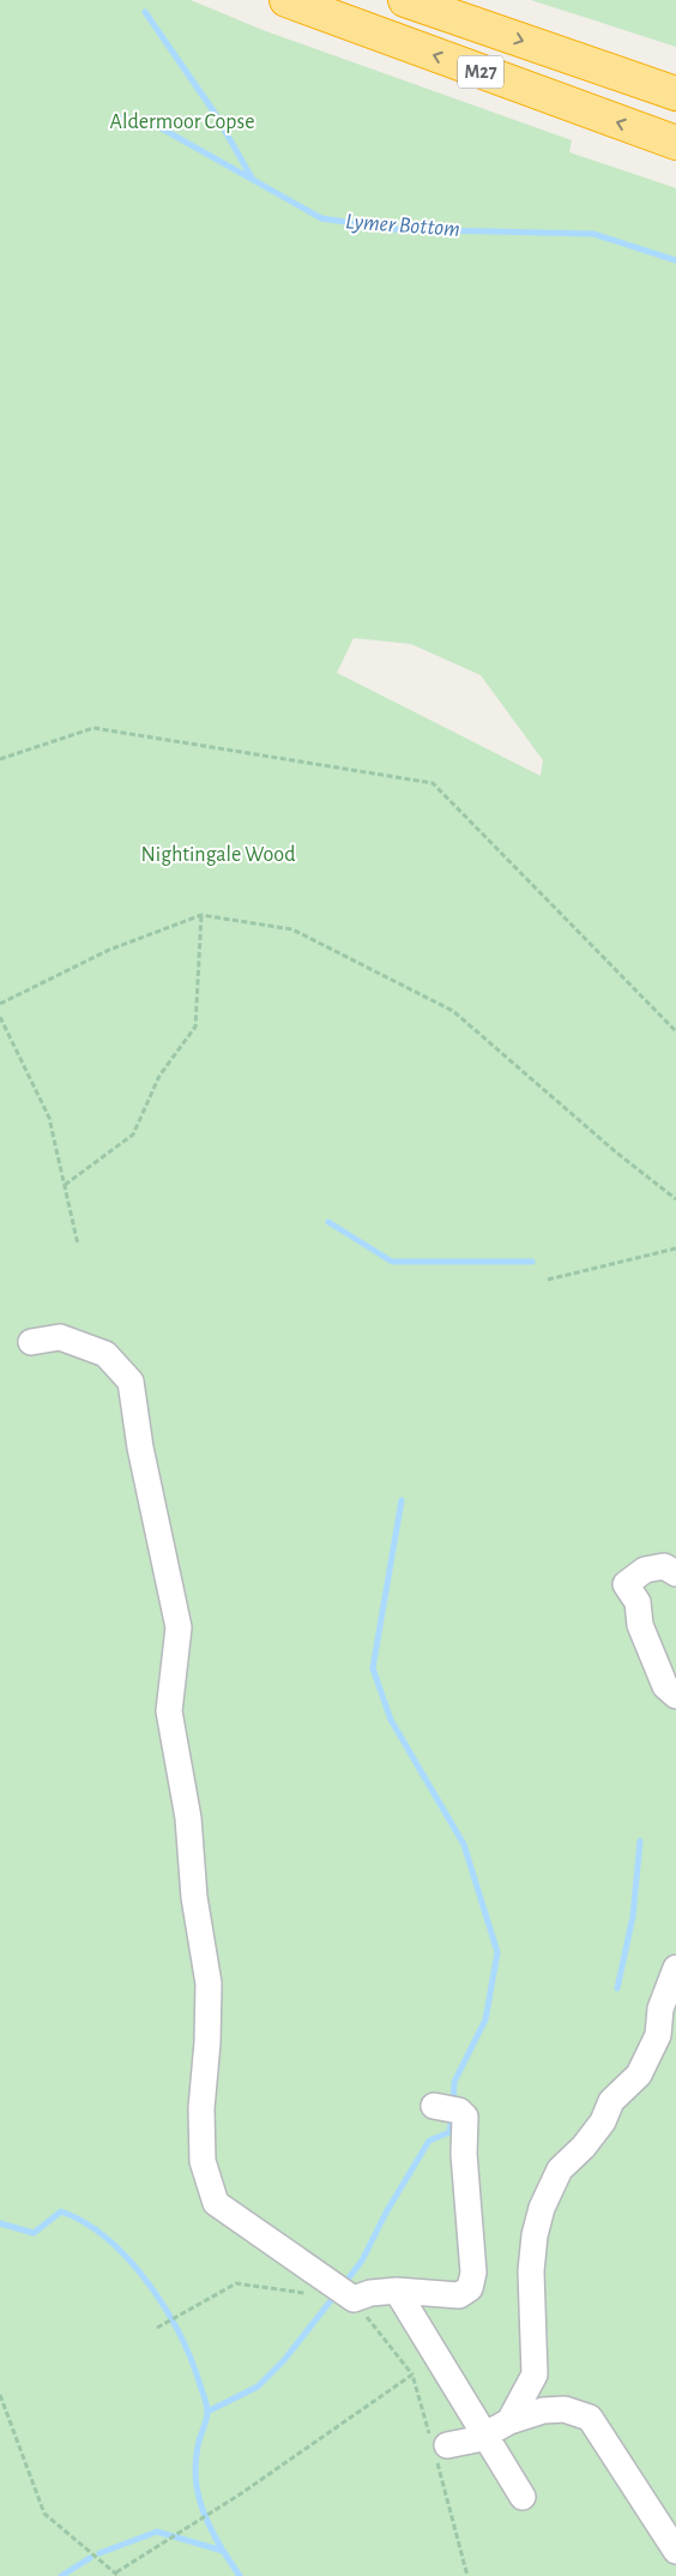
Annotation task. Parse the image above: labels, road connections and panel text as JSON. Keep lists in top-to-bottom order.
{
  "streets": {
    "highway": ["M27"]
  },
  "water": ["Lymer Bottom"],
  "parks": ["Aldermoor Copse", "Nightingale Wood"]
}
